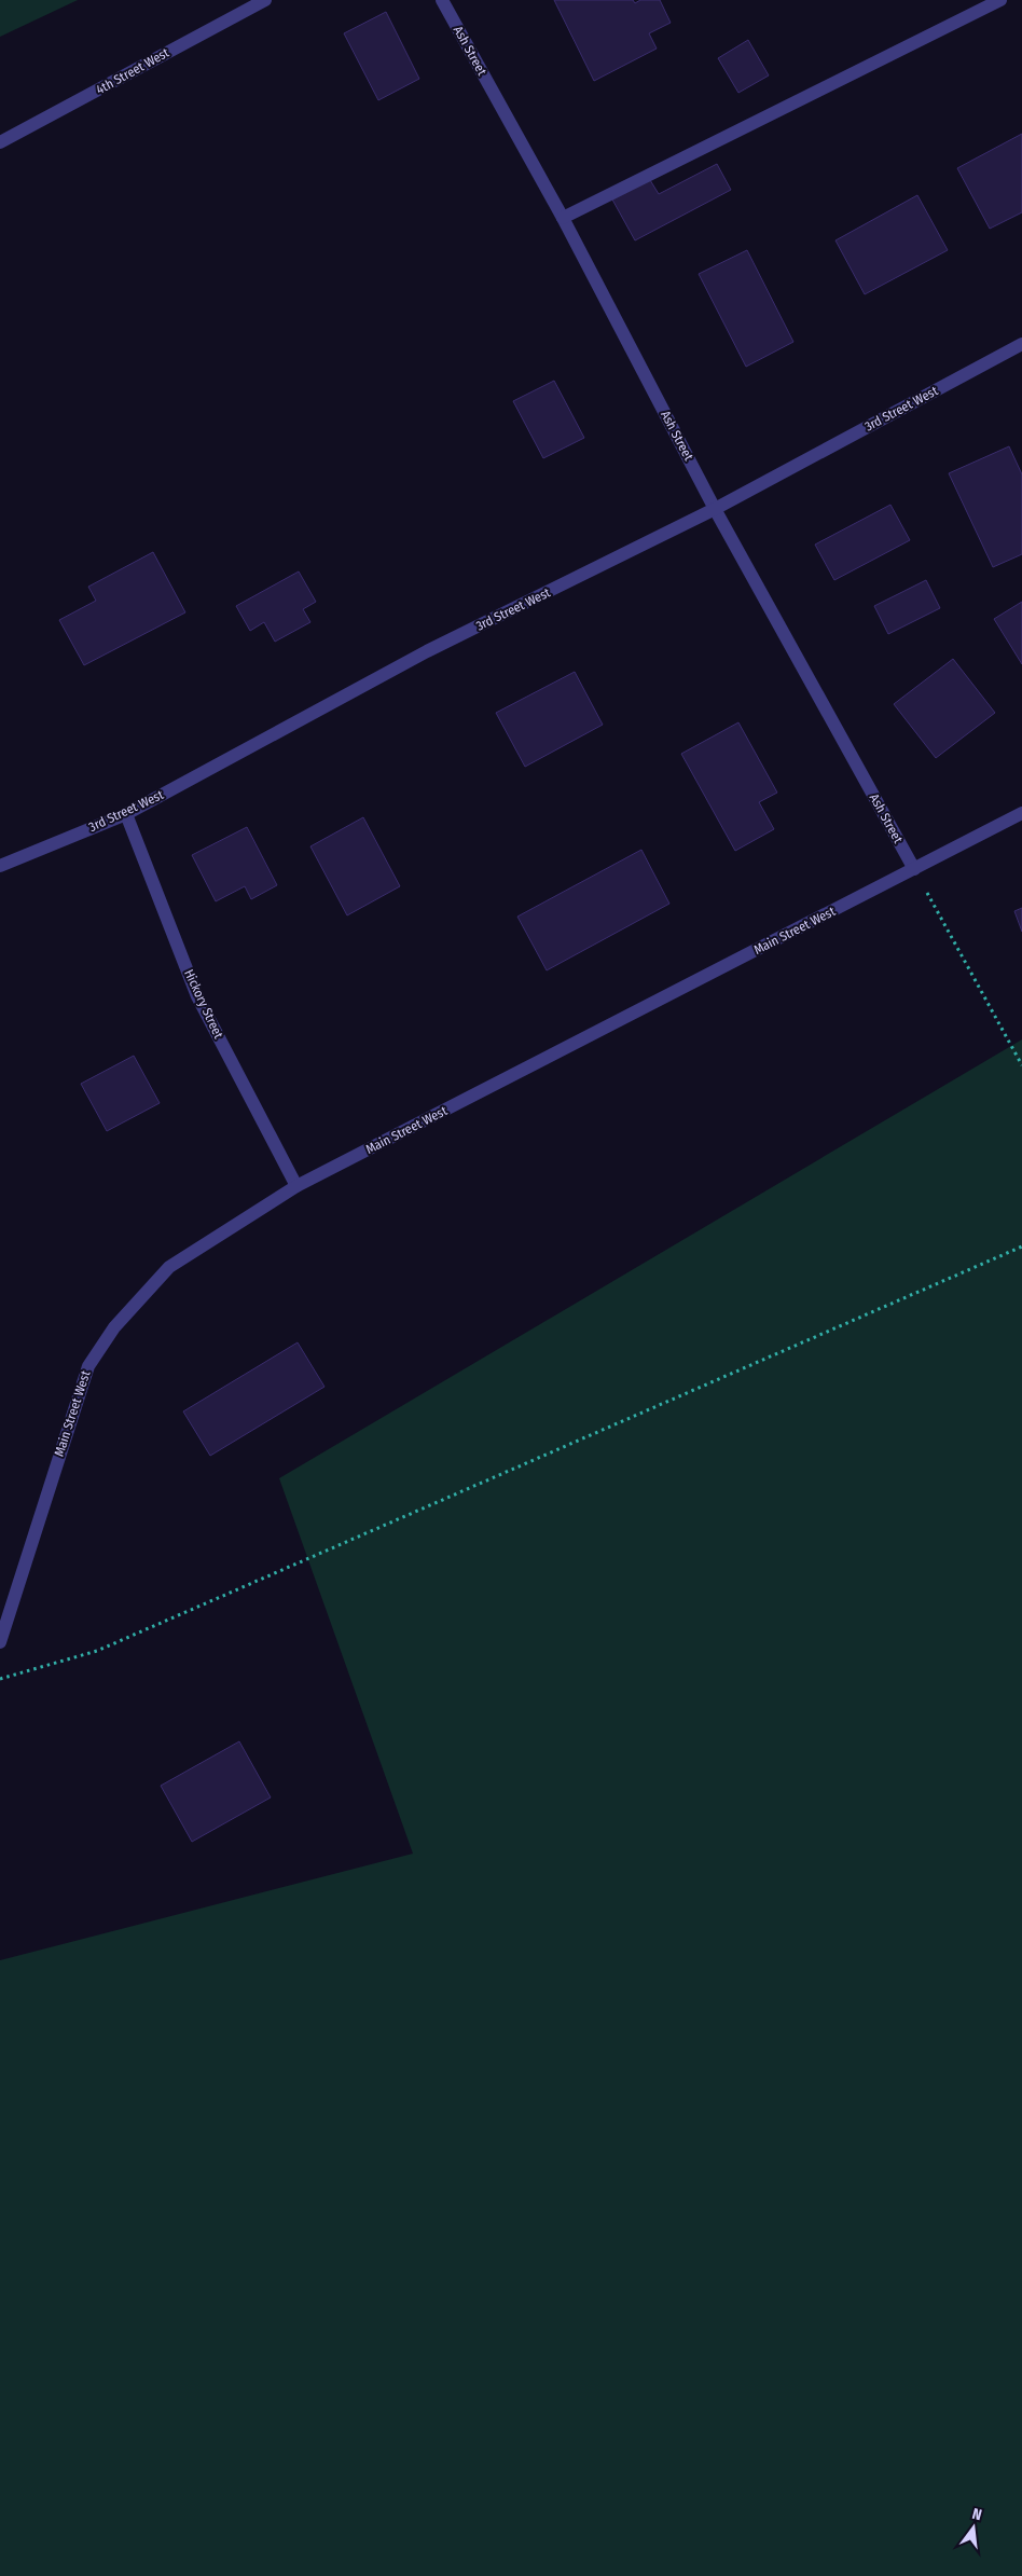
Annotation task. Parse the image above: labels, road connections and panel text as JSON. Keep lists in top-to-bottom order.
{
  "streets": {
    "street": [
      "Ash Street",
      "4th Street West",
      "3rd Street West",
      "Main Street West",
      "Hickory Street"
    ]
  },
  "crossings": [
    ["Ash Street", "3rd Street West"],
    ["Ash Street", "Main Street West"],
    ["3rd Street West", "Hickory Street"],
    ["Main Street West", "Hickory Street"]
  ],
  "north": "top"
}
